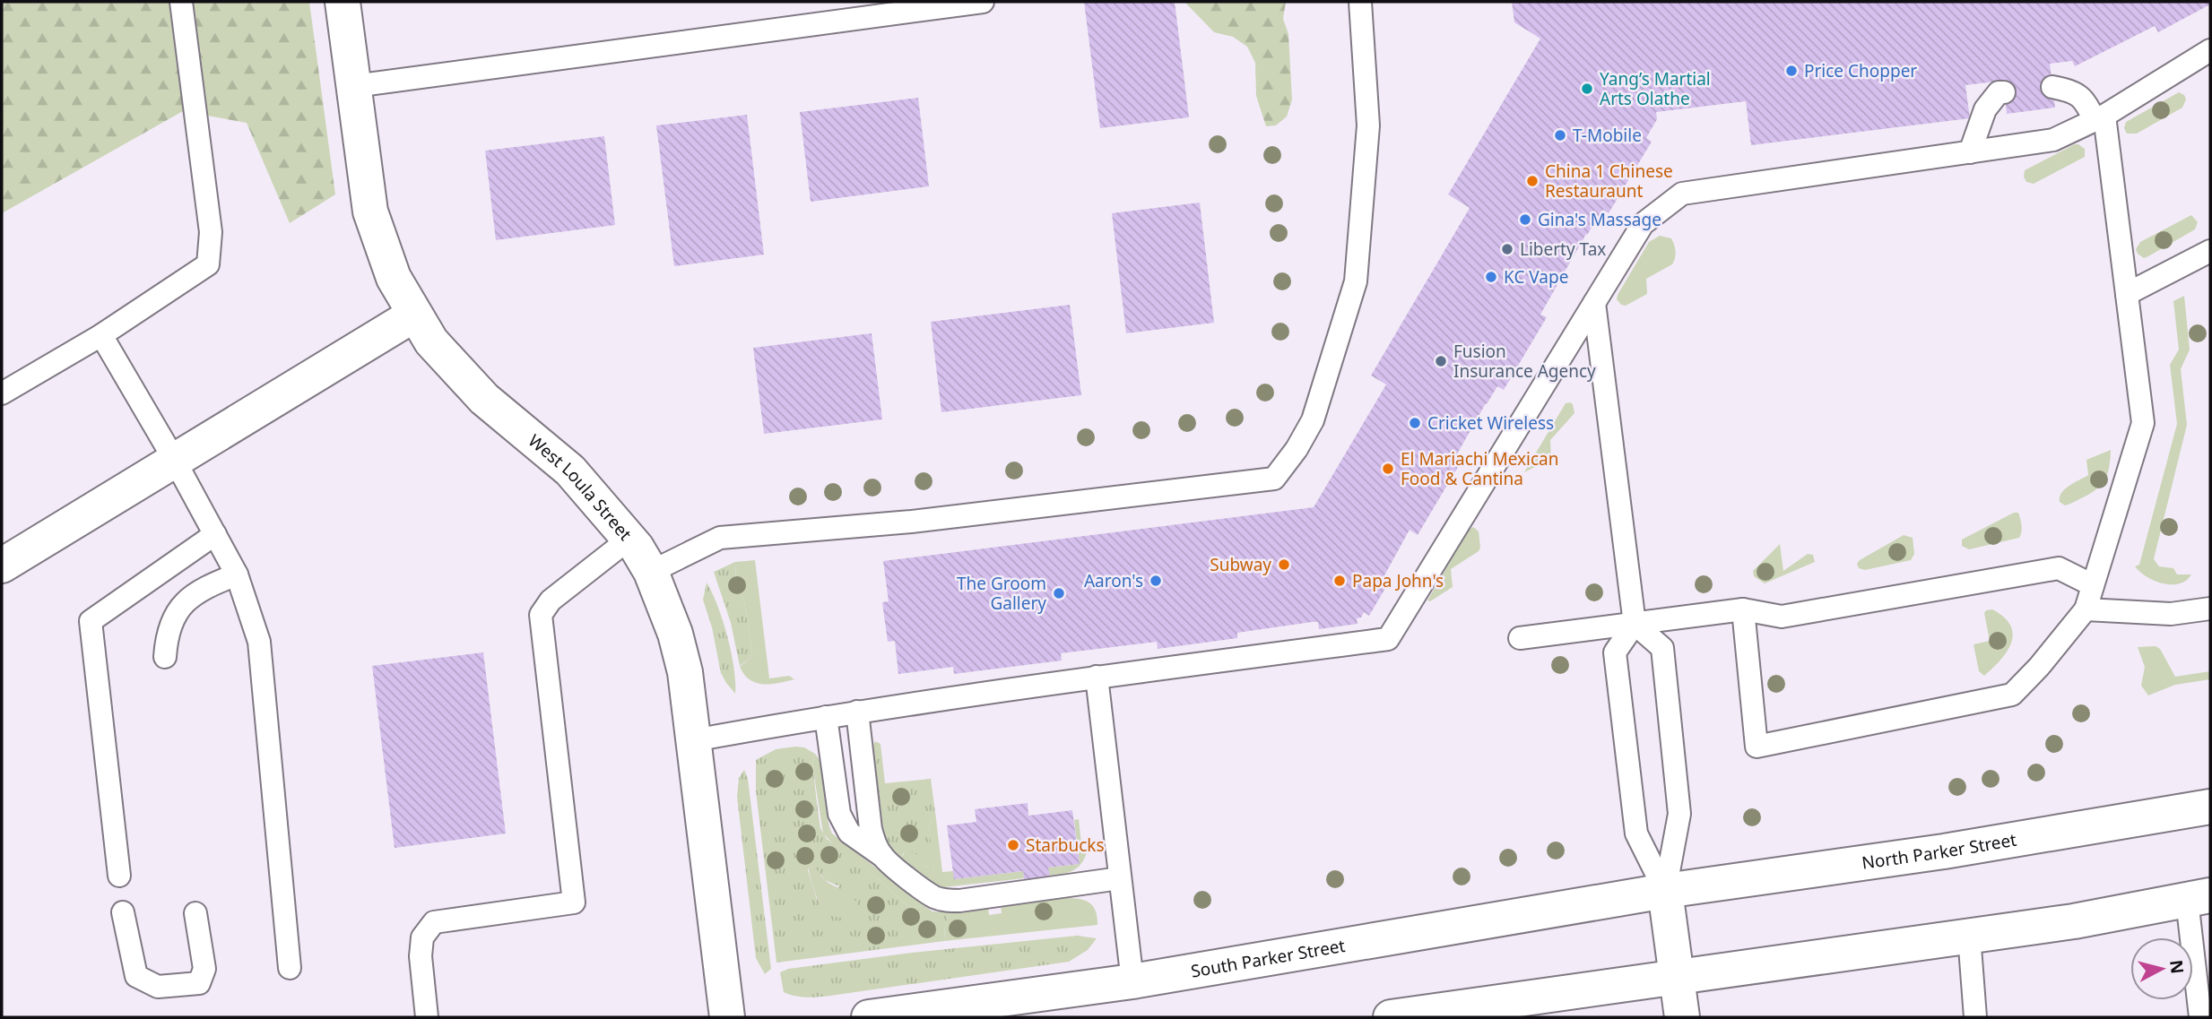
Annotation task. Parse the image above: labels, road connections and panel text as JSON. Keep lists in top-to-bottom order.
{
  "streets": {
    "main road": ["West Loula Street", "North Parker Street", "South Parker Street"]
  },
  "crossings": [
    ["North Parker Street", "South Parker Street"]
  ],
  "places": [
    "Price Chopper",
    "Yang’s Martial Arts Olathe",
    "T-Mobile",
    "China 1 Chinese Restauraunt",
    "Gina's Massage",
    "Liberty Tax",
    "KC Vape",
    "Fusion Insurance Agency",
    "Cricket Wireless",
    "El Mariachi Mexican Food & Cantina",
    "Subway",
    "Aaron's",
    "Papa John's",
    "The Groom Gallery",
    "Starbucks"
  ],
  "north": "right"
}
